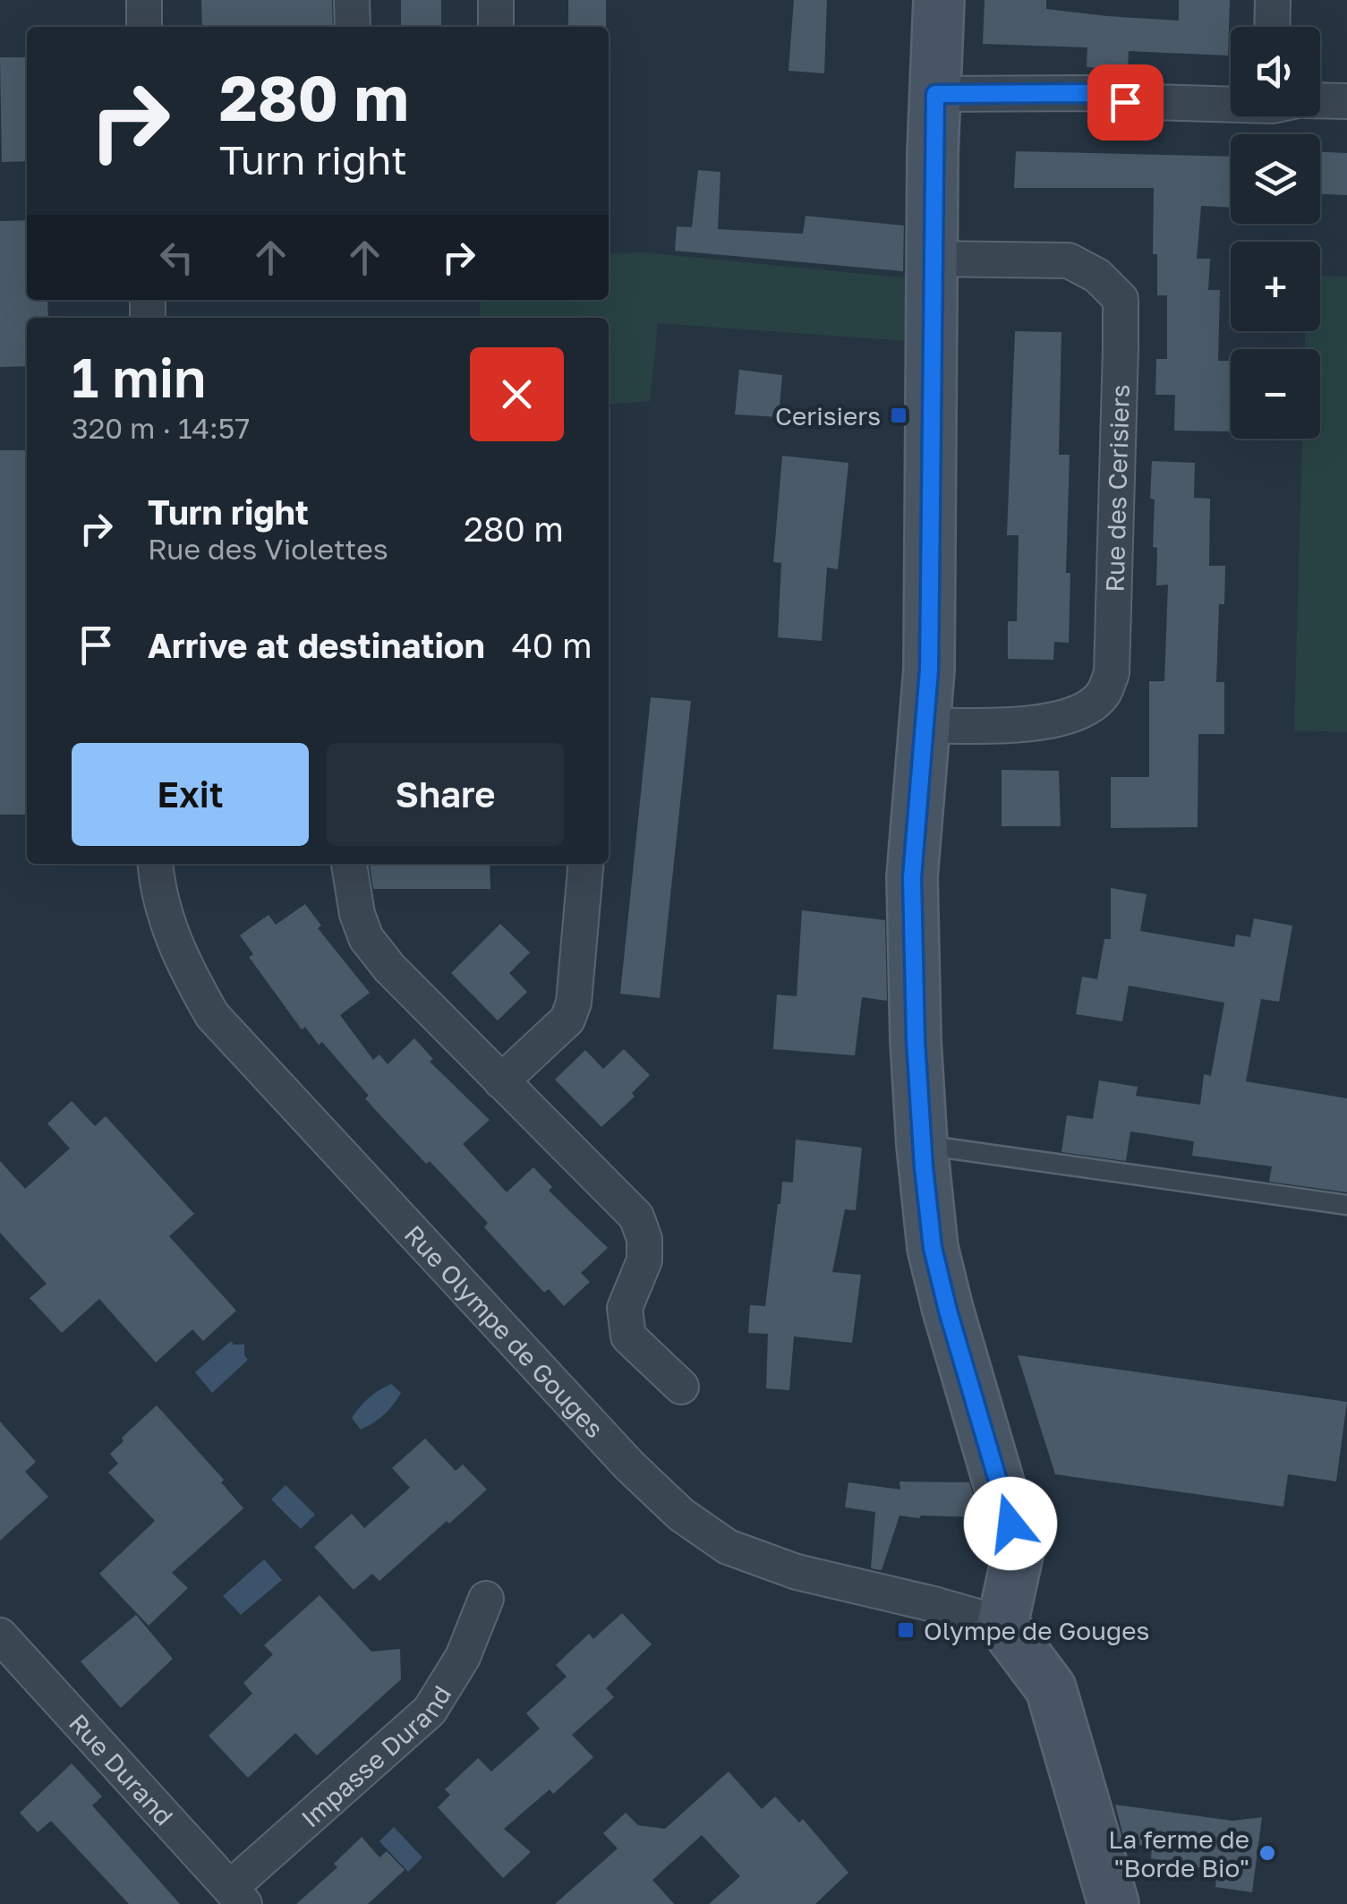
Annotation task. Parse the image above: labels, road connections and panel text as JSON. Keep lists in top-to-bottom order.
{
  "streets": {
    "street": [
      "Rue des Cerisiers",
      "Rue Olympe de Gouges",
      "Impasse Durand",
      "Rue Durand"
    ]
  },
  "crossings": [
    ["Impasse Durand", "Rue Durand"]
  ],
  "places": {
    "transit": ["Cerisiers", "Olympe de Gouges"],
    "other": ["La ferme de \"Borde Bio\""]
  },
  "page": {
    "map_buttons": ["+", "−"],
    "turn": ["280 m", "Turn right"],
    "heading": ["1 min", "320 m · 14:57"],
    "list": [
      {
        "name": "Turn right",
        "note": "Rue des Violettes",
        "value": "280 m"
      },
      {
        "name": "Arrive at destination",
        "value": "40 m"
      }
    ],
    "buttons": ["Exit", "Share"]
  }
}
